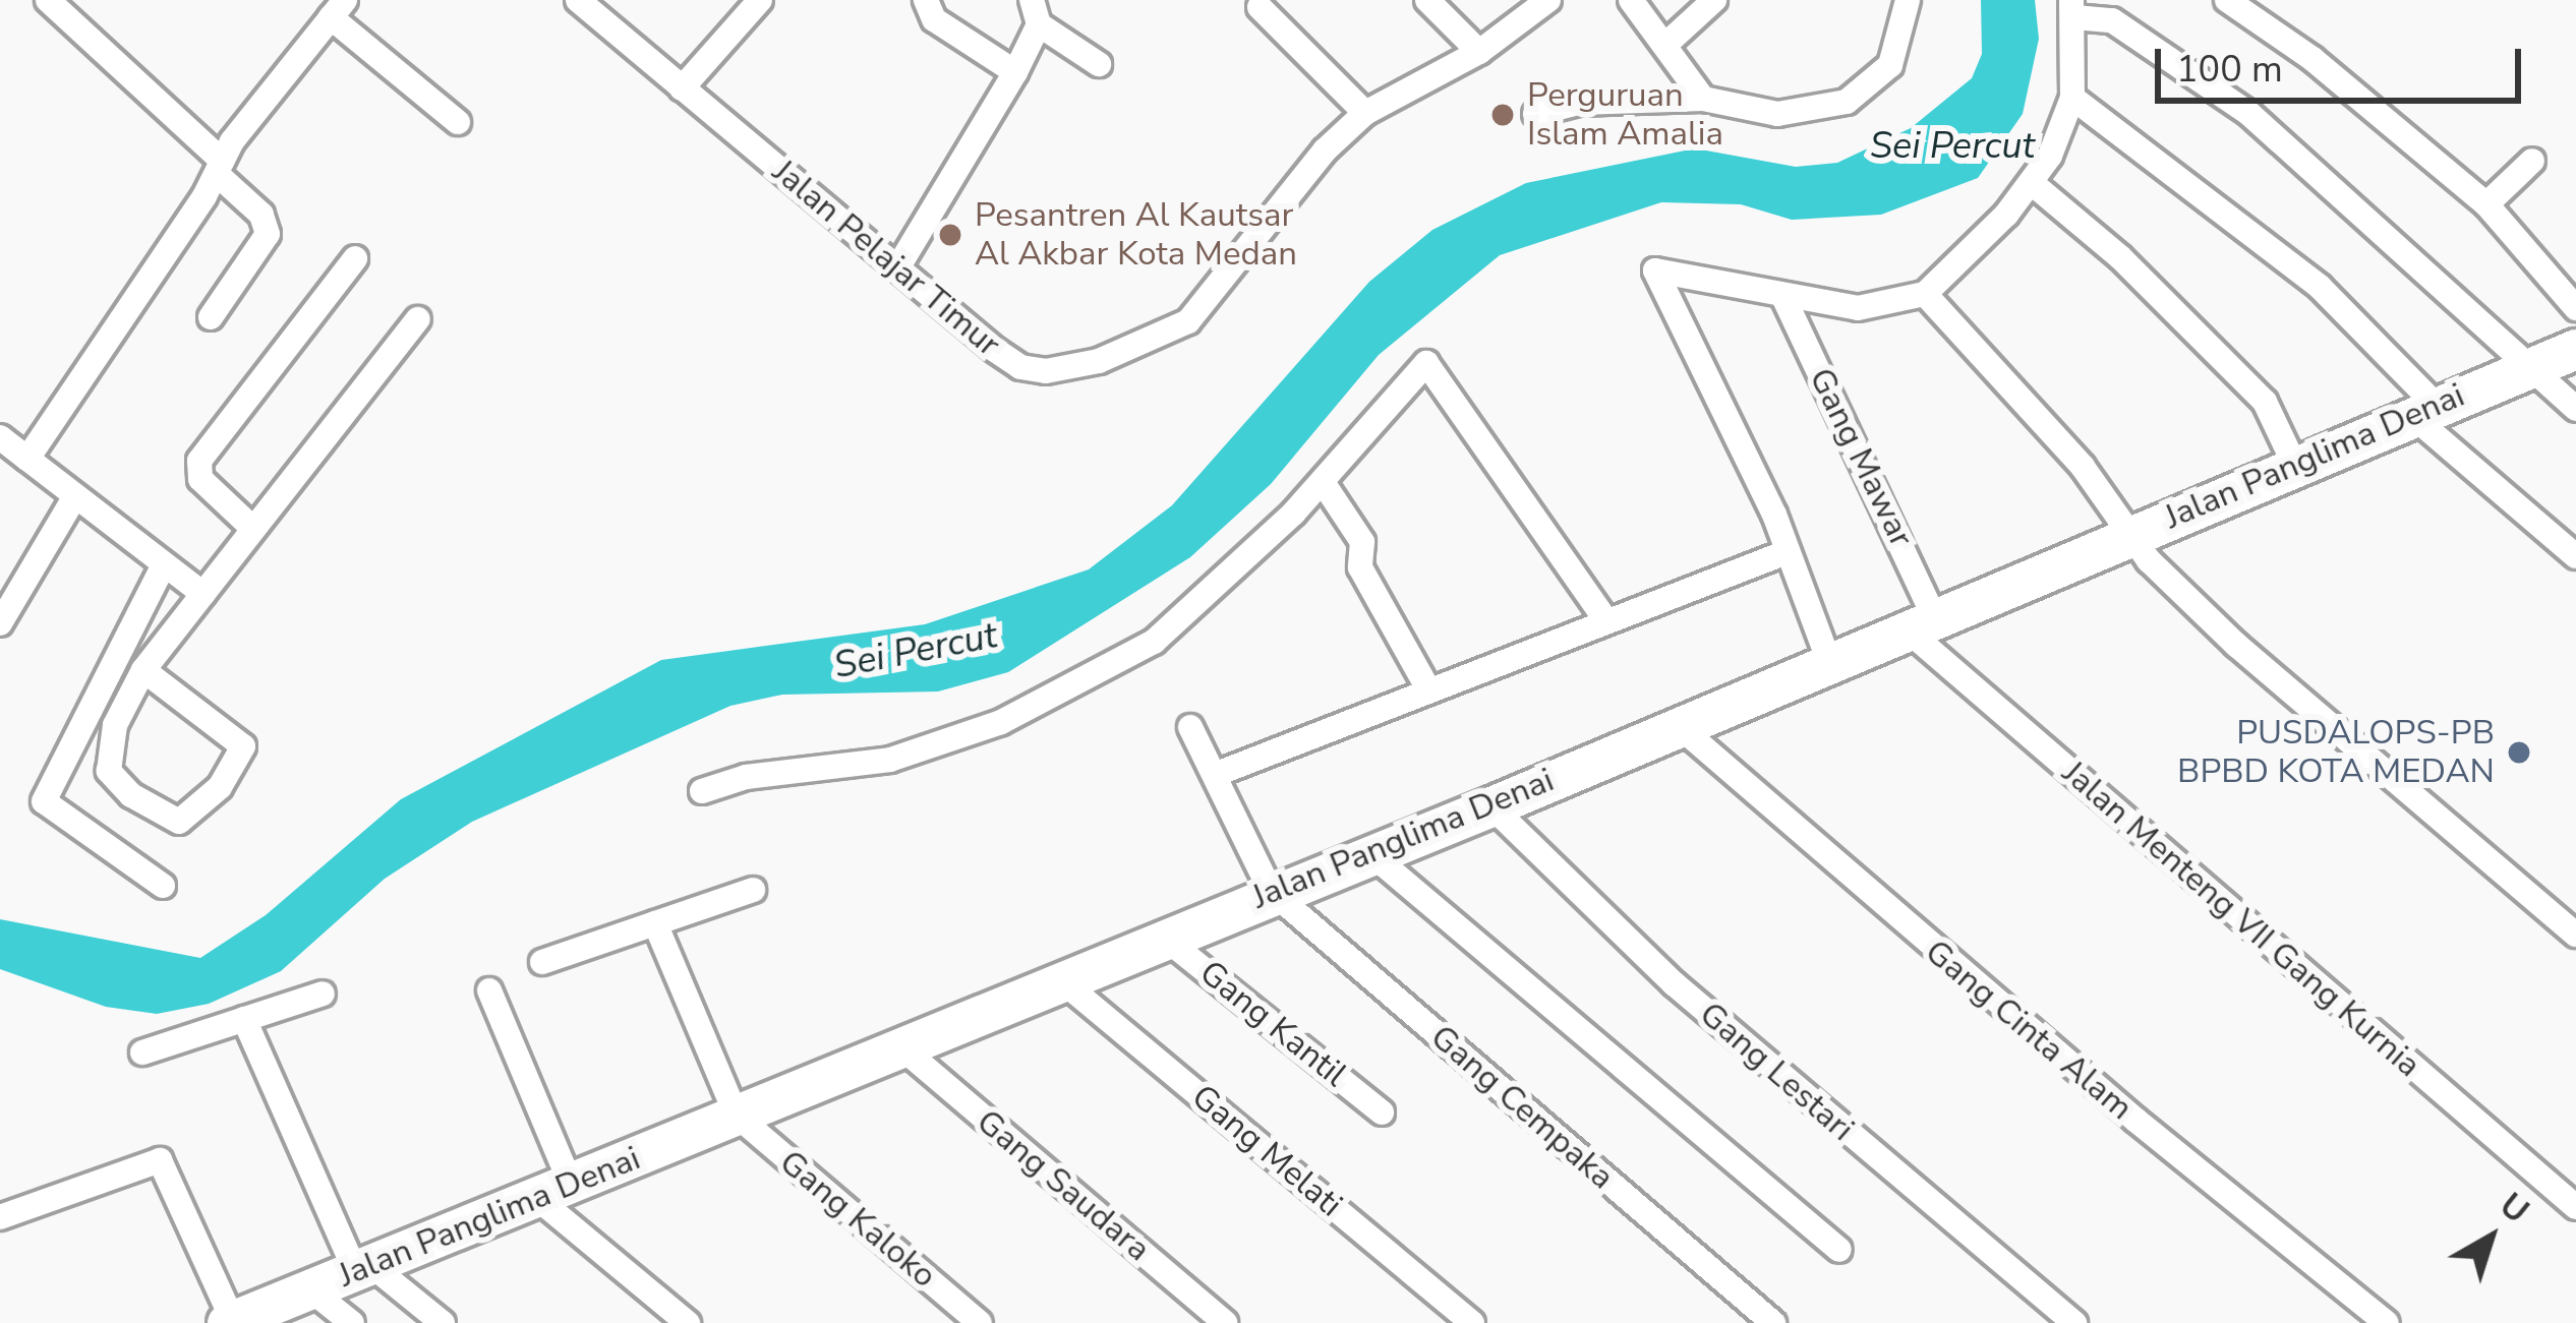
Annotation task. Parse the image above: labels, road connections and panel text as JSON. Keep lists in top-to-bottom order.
{
  "streets": {
    "main road": ["Jalan Panglima Denai"],
    "street": [
      "Jalan Pelajar Timur",
      "Gang Mawar",
      "Jalan Menteng VII Gang Kurnia",
      "Gang Kantil",
      "Gang Cinta Alam",
      "Gang Lestari",
      "Gang Cempaka",
      "Gang Melati",
      "Gang Saudara",
      "Gang Kaloko"
    ]
  },
  "crossings": [
    ["Jalan Panglima Denai", "Gang Mawar"],
    ["Jalan Panglima Denai", "Jalan Menteng VII Gang Kurnia"],
    ["Jalan Panglima Denai", "Gang Kantil"],
    ["Jalan Panglima Denai", "Gang Cinta Alam"],
    ["Jalan Panglima Denai", "Gang Lestari"],
    ["Jalan Panglima Denai", "Gang Cempaka"],
    ["Jalan Panglima Denai", "Gang Melati"],
    ["Jalan Panglima Denai", "Gang Saudara"],
    ["Jalan Panglima Denai", "Gang Kaloko"],
    ["Gang Mawar", "Jalan Menteng VII Gang Kurnia"]
  ],
  "water": ["Sei Percut"],
  "places": ["Perguruan Islam Amalia", "Pesantren Al Kautsar Al Akbar Kota Medan", "PUSDALOPS-PB BPBD KOTA MEDAN"],
  "scale_bar": "100 m",
  "north": "top right"
}
